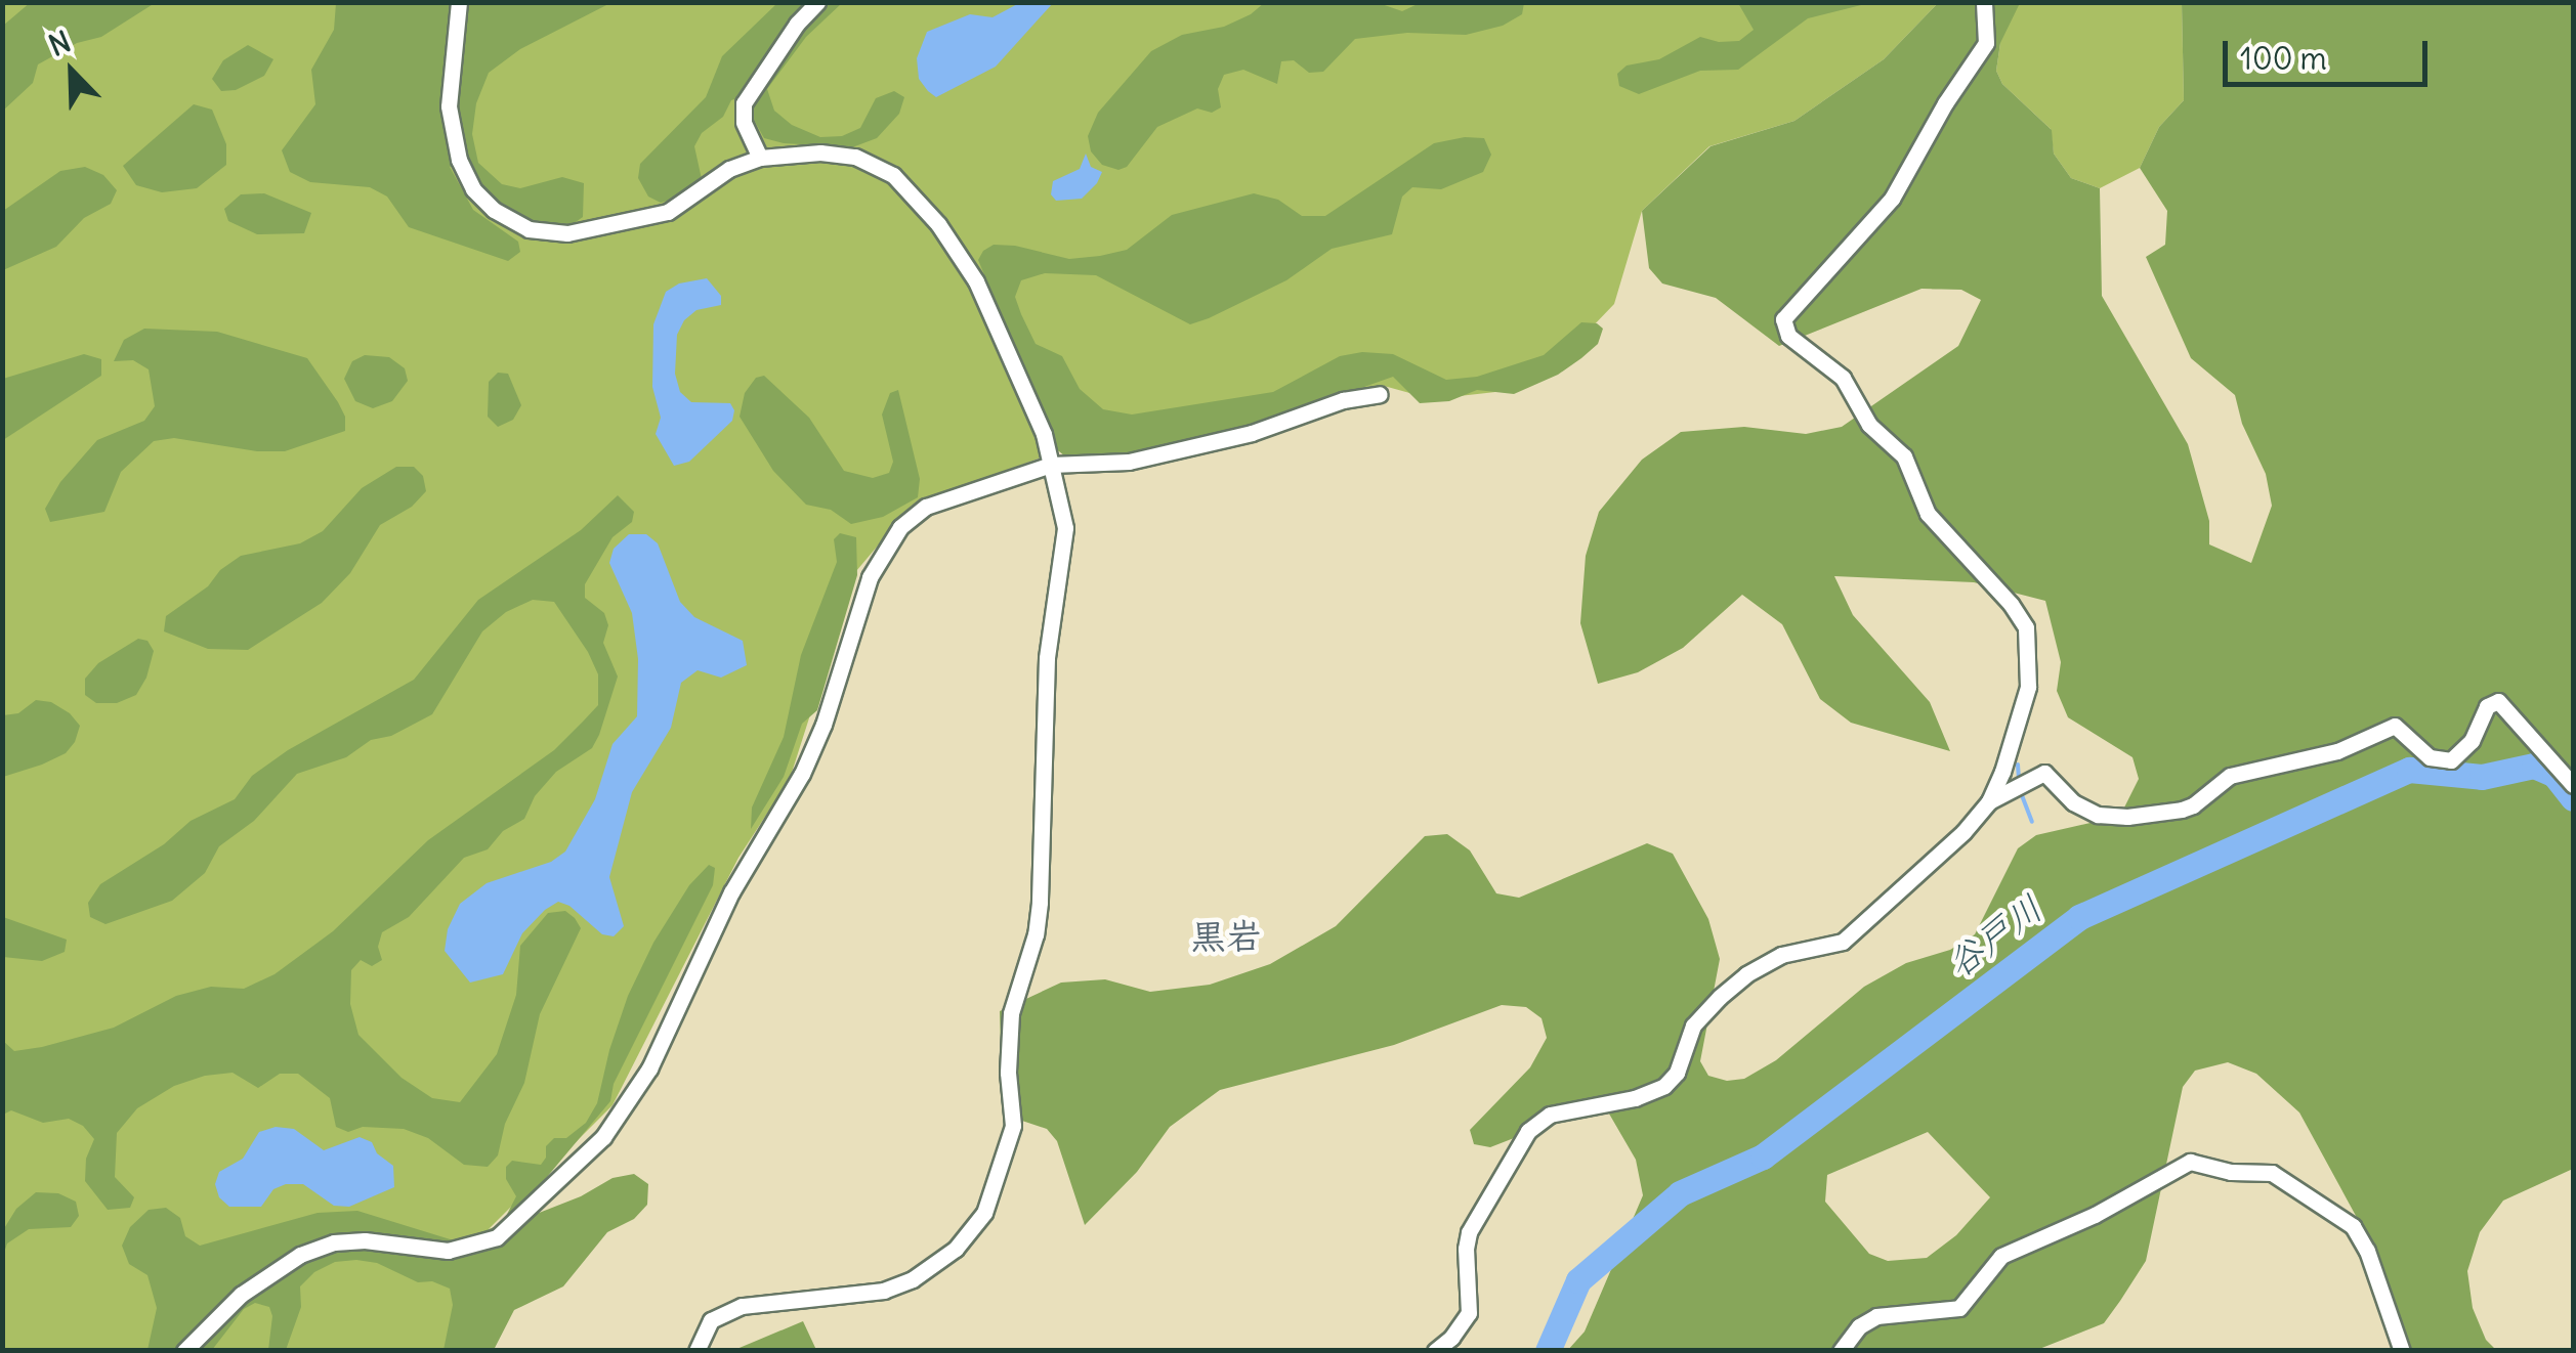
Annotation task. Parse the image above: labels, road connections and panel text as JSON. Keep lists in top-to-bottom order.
{
  "districts": ["黒岩"],
  "water": ["谷戸川"],
  "scale_bar": "100 m",
  "north": "top left"
}
